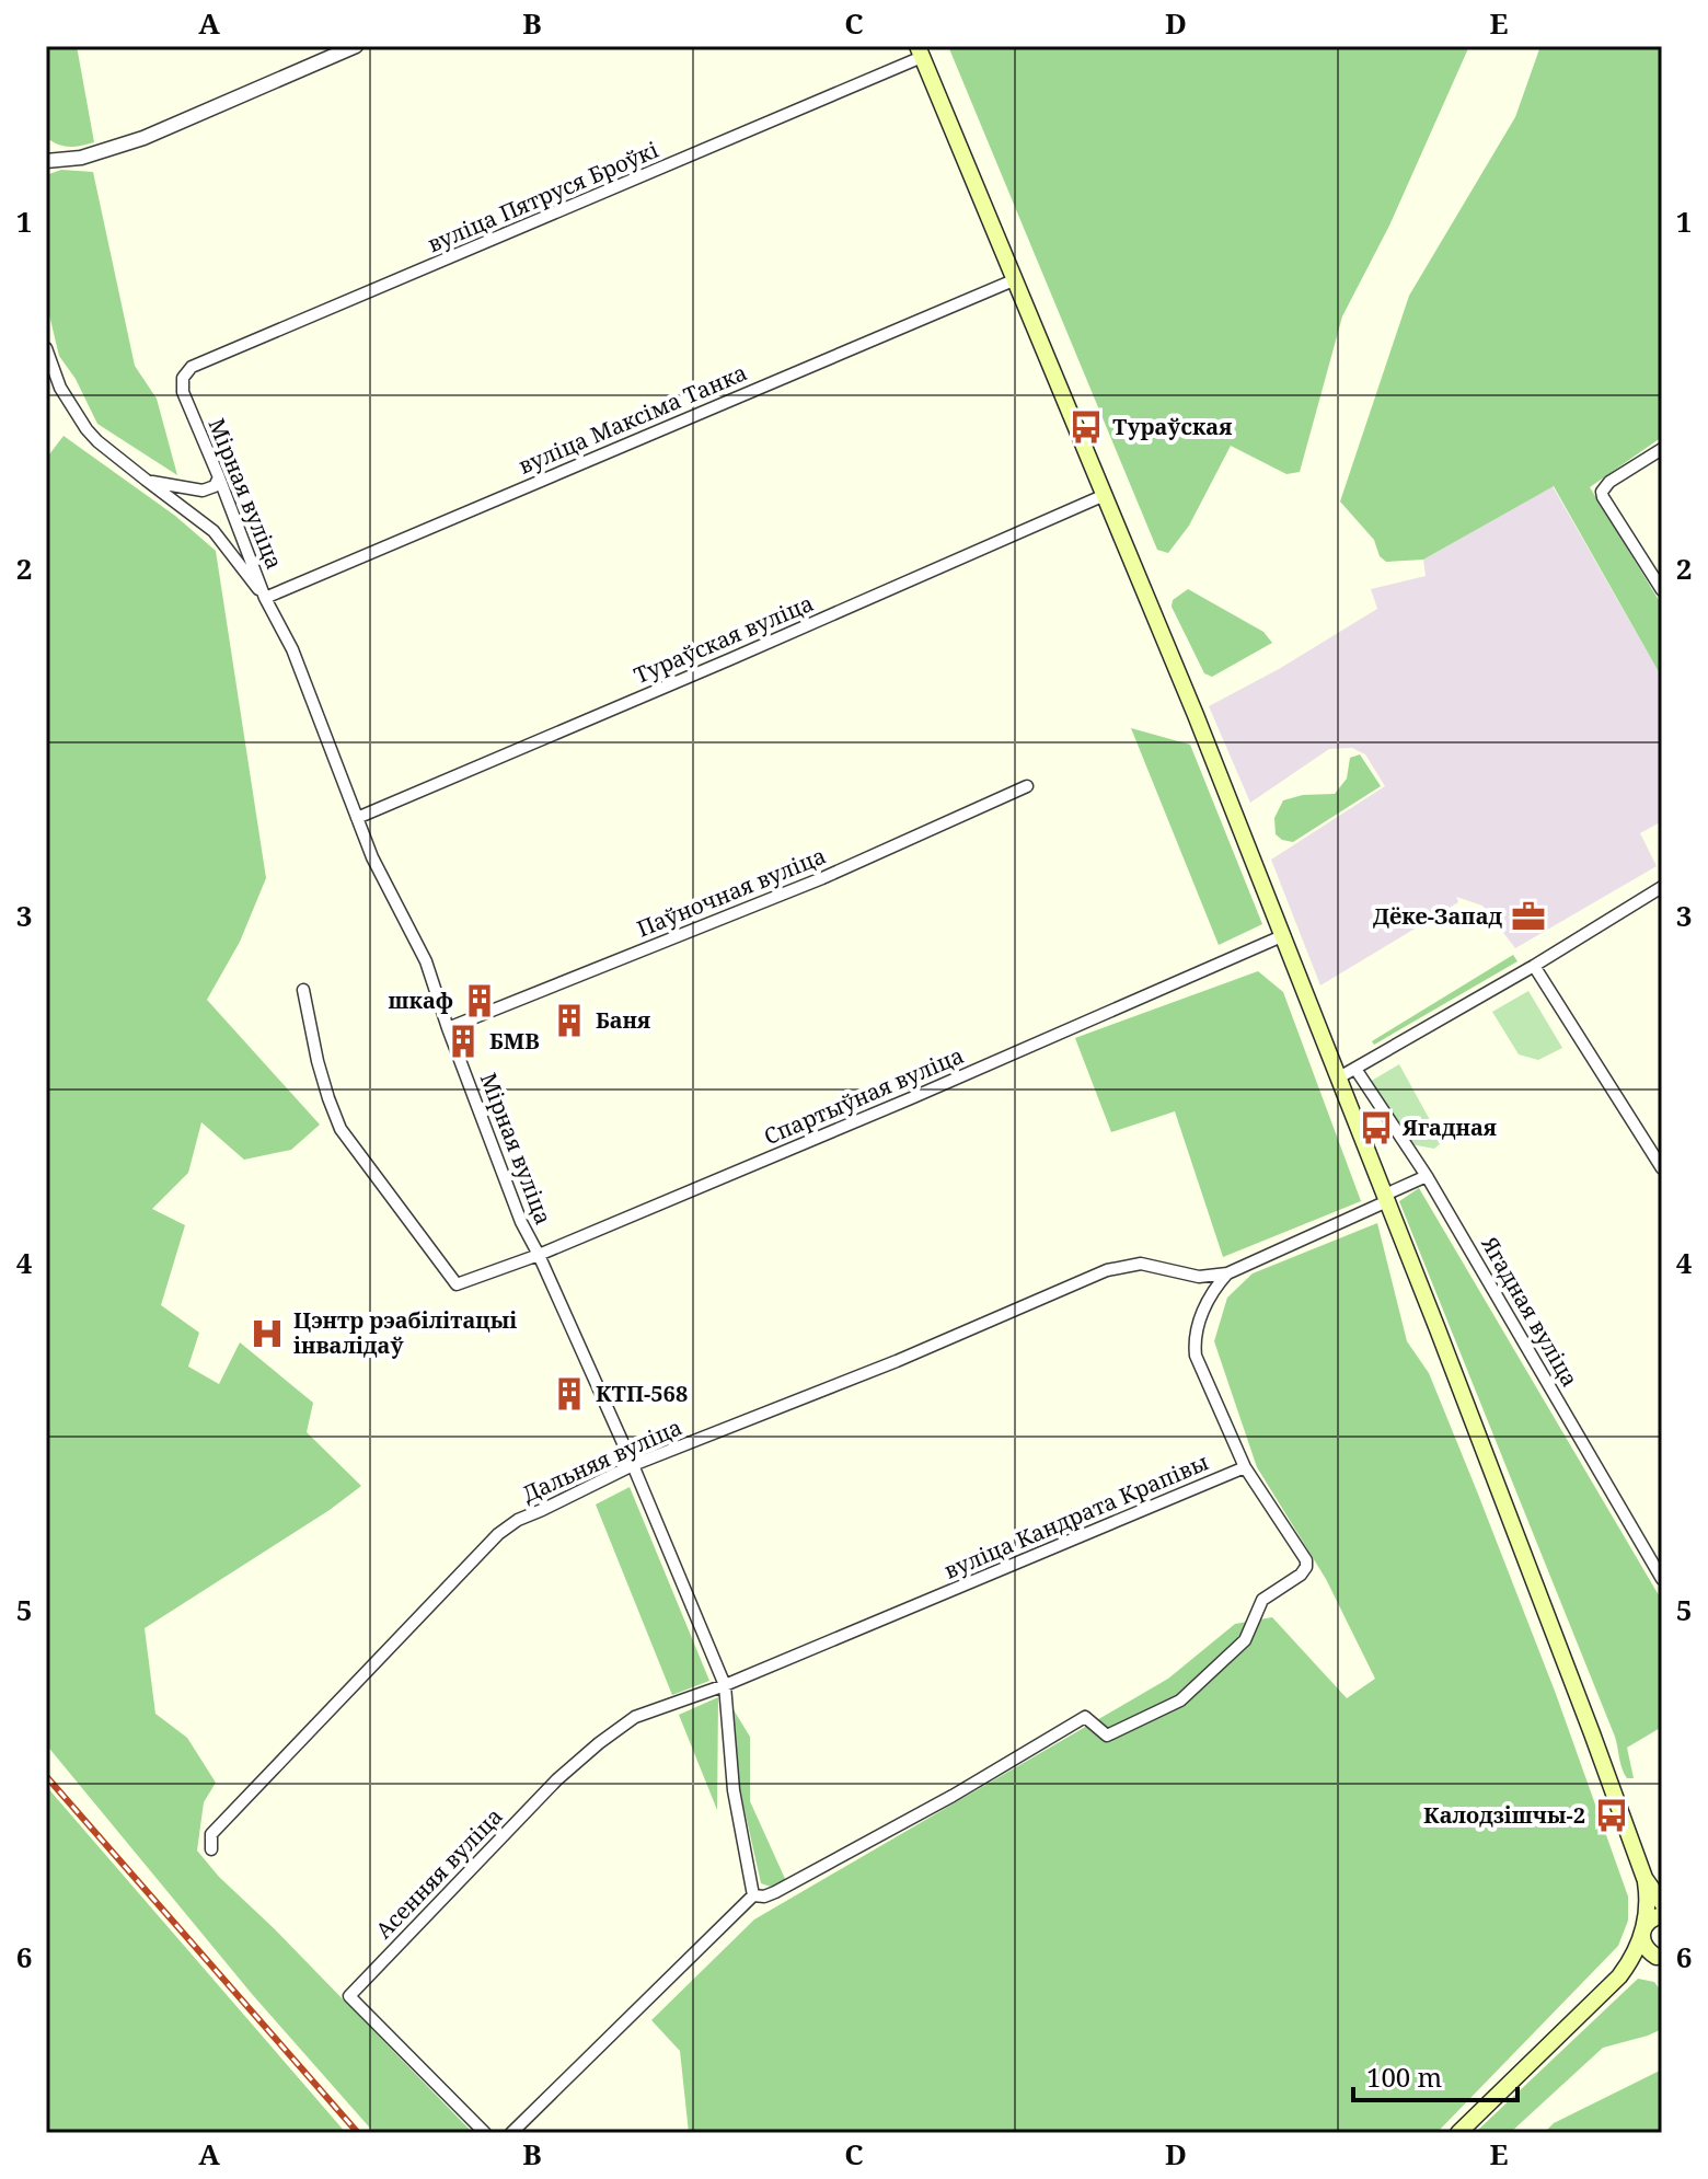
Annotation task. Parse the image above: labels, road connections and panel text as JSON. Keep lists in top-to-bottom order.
{
  "streets": {
    "street": [
      "вуліца Пятруся Броўкі",
      "вуліца Максіма Танка",
      "Мірная вуліца",
      "Тураўская вуліца",
      "Паўночная вуліца",
      "Спартыўная вуліца",
      "Ягадная вуліца",
      "Дальняя вуліца",
      "вуліца Кандрата Крапівы",
      "Асенняя вуліца"
    ]
  },
  "crossings": [
    ["вуліца Пятруся Броўкі", "Мірная вуліца"],
    ["вуліца Максіма Танка", "Мірная вуліца"],
    ["Мірная вуліца", "Тураўская вуліца"],
    ["Мірная вуліца", "Паўночная вуліца"],
    ["Мірная вуліца", "Спартыўная вуліца"],
    ["Мірная вуліца", "Дальняя вуліца"],
    ["Мірная вуліца", "вуліца Кандрата Крапівы"],
    ["Мірная вуліца", "Асенняя вуліца"],
    ["вуліца Кандрата Крапівы", "Асенняя вуліца"]
  ],
  "places": {
    "bus stop": ["Тураўская", "Ягадная", "Калодзішчы-2"],
    "office": ["Дёке-Запад"],
    "building": [
      "шкаф",
      "Баня",
      "БМВ",
      "КТП-568"
    ],
    "hospital": ["Цэнтр рэабілітацыі інвалідаў"]
  },
  "scale_bar": "100 m",
  "grid": {
    "columns": [
      "A",
      "B",
      "C",
      "D",
      "E"
    ],
    "rows": [
      "1",
      "2",
      "3",
      "4",
      "5",
      "6"
    ]
  }
}
